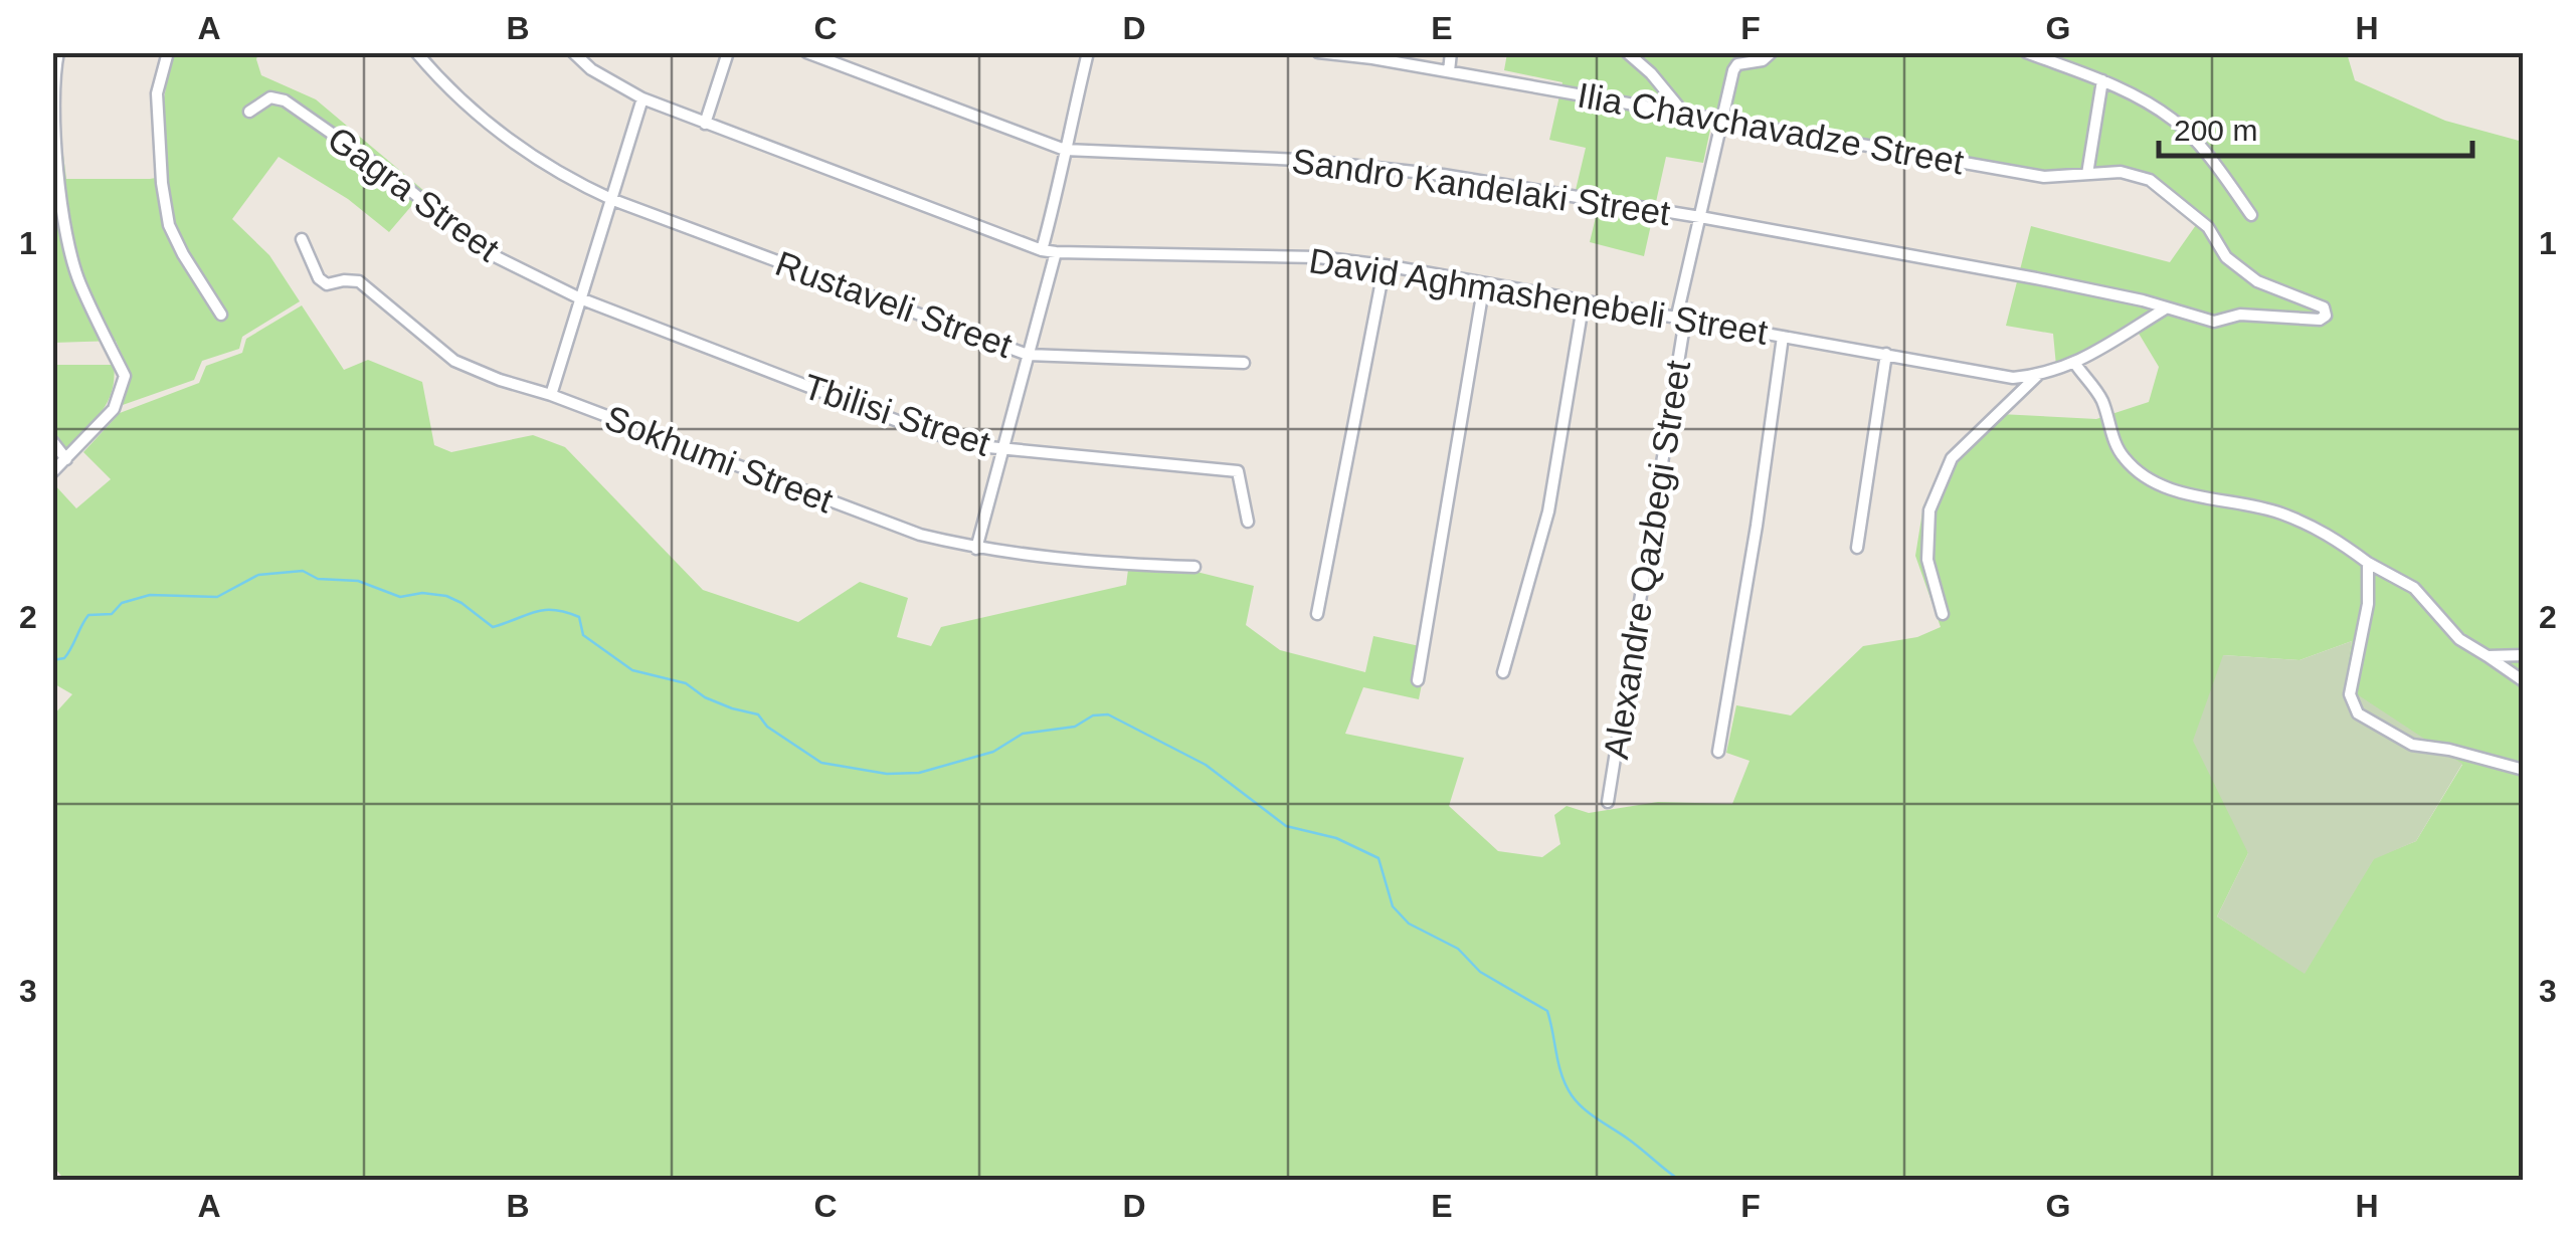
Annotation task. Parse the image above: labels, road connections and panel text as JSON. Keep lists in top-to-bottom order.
{
  "streets": {
    "street": [
      "Ilia Chavchavadze Street",
      "Sandro Kandelaki Street",
      "Gagra Street",
      "David Aghmashenebeli Street",
      "Rustaveli Street",
      "Tbilisi Street",
      "Sokhumi Street",
      "Alexandre Qazbegi Street"
    ]
  },
  "crossings": [
    ["Ilia Chavchavadze Street", "Sandro Kandelaki Street"],
    ["Ilia Chavchavadze Street", "Alexandre Qazbegi Street"],
    ["Sandro Kandelaki Street", "David Aghmashenebeli Street"],
    ["Sandro Kandelaki Street", "Alexandre Qazbegi Street"],
    ["Gagra Street", "Tbilisi Street"],
    ["David Aghmashenebeli Street", "Alexandre Qazbegi Street"]
  ],
  "scale_bar": "200 m",
  "grid": {
    "columns": [
      "A",
      "B",
      "C",
      "D",
      "E",
      "F",
      "G",
      "H"
    ],
    "rows": ["1", "2", "3"]
  }
}
